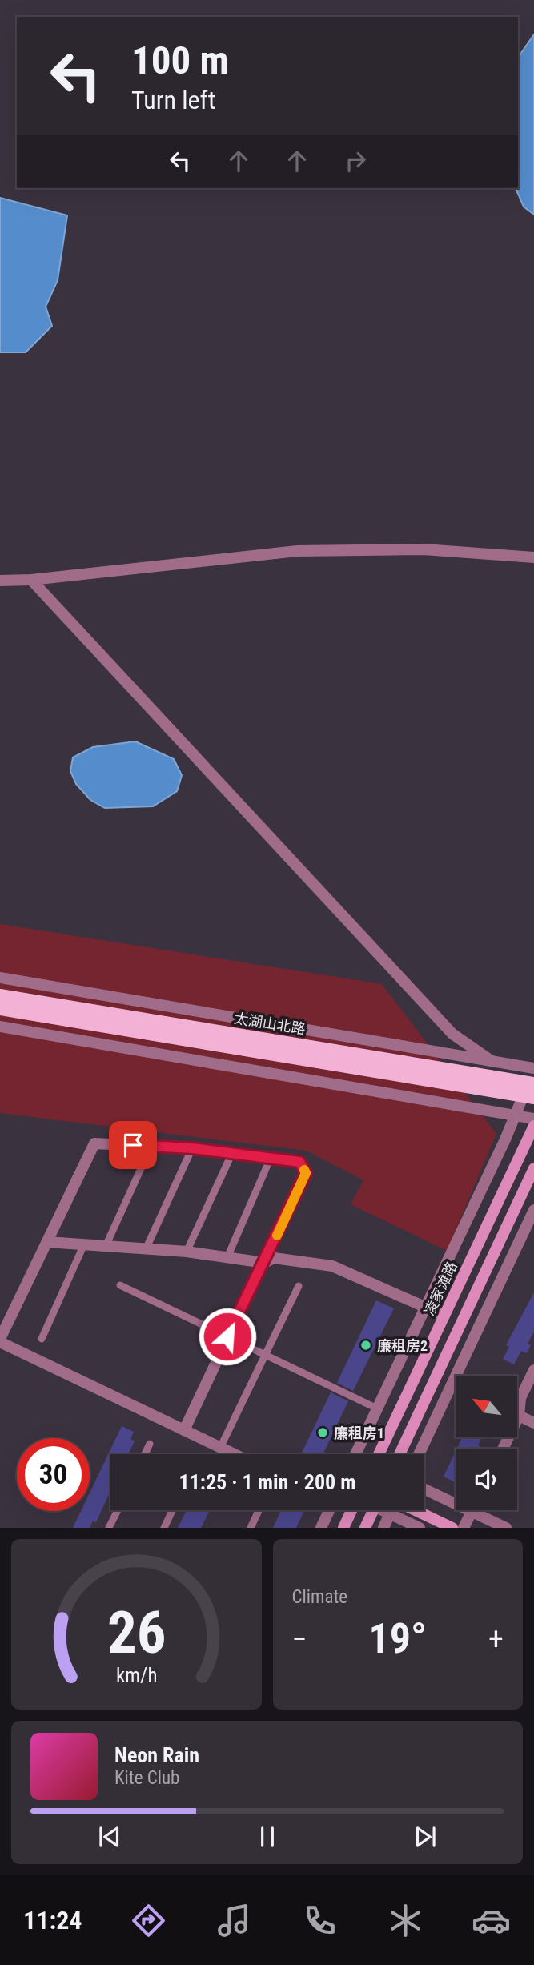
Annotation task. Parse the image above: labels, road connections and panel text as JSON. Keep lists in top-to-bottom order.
{
  "streets": {
    "main road": ["太湖山北路", "凌家滩路"]
  },
  "places": ["廉租房2", "廉租房1"],
  "north": "top left",
  "page": {
    "turn": ["100 m", "Turn left"],
    "limit": "30",
    "trip": "11:25 · 1 min · 200 m",
    "tile": "Climate",
    "heat": ["−", "19°", "+"],
    "song": ["Neon Rain", "Kite Club"],
    "tabs": "11:24",
    "gauge": ["26", "km/h"]
  }
}
